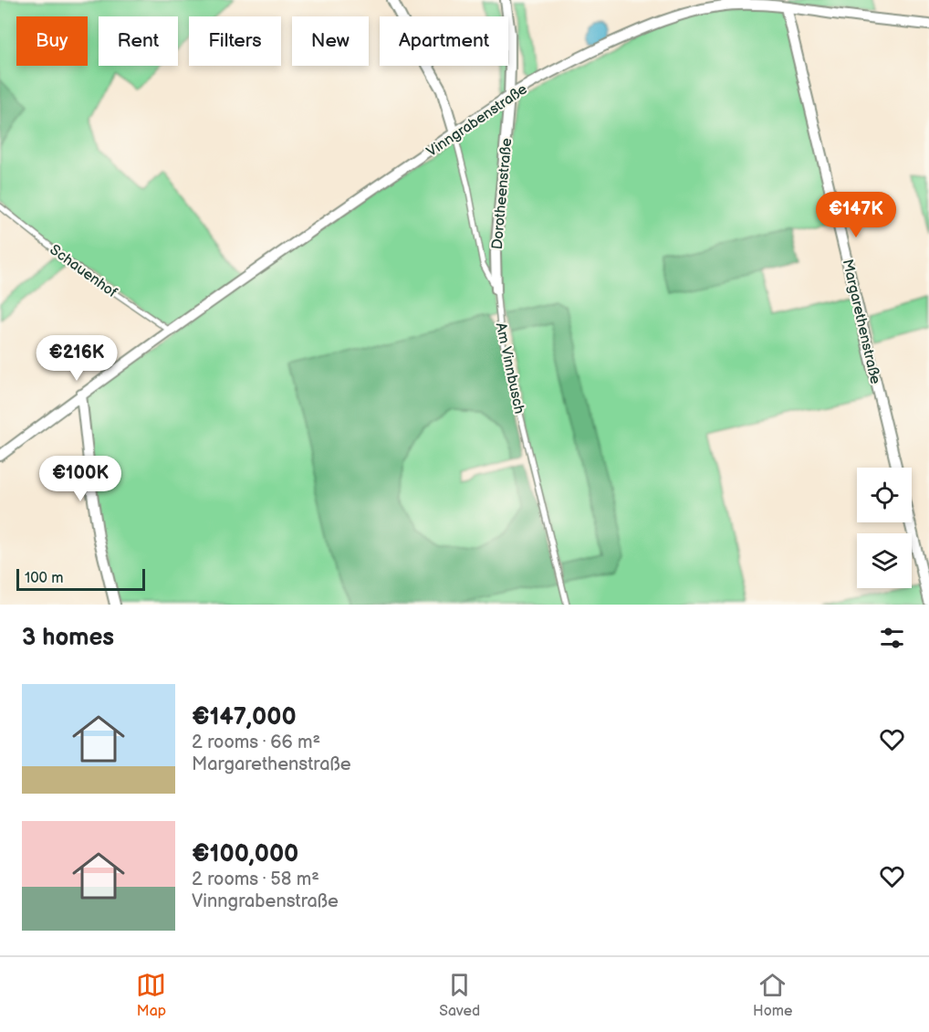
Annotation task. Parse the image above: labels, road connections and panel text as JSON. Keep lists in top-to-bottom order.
{
  "streets": {
    "street": ["Vinngrabenstraße", "Dorotheenstraße", "Margarethenstraße"],
    "lane": ["Schauenhof", "Am Vinnbusch"]
  },
  "crossings": [
    ["Vinngrabenstraße", "Dorotheenstraße"],
    ["Vinngrabenstraße", "Schauenhof"],
    ["Vinngrabenstraße", "Margarethenstraße"],
    ["Vinngrabenstraße", "Am Vinnbusch"],
    ["Dorotheenstraße", "Am Vinnbusch"]
  ],
  "scale_bar": "100 m",
  "page": {
    "chip": [
      "Buy",
      "Rent",
      "Filters",
      "New",
      "Apartment"
    ],
    "price": ["€147K", "€216K", "€100K"],
    "scale": "100 m",
    "heading": "3 homes",
    "list": [
      {
        "name": "€147,000",
        "note": "2 rooms · 66 m² · Margarethenstraße"
      },
      {
        "name": "€100,000",
        "note": "2 rooms · 58 m² · Vinngrabenstraße"
      }
    ],
    "tabs": ["Map", "Saved", "Home"]
  }
}
